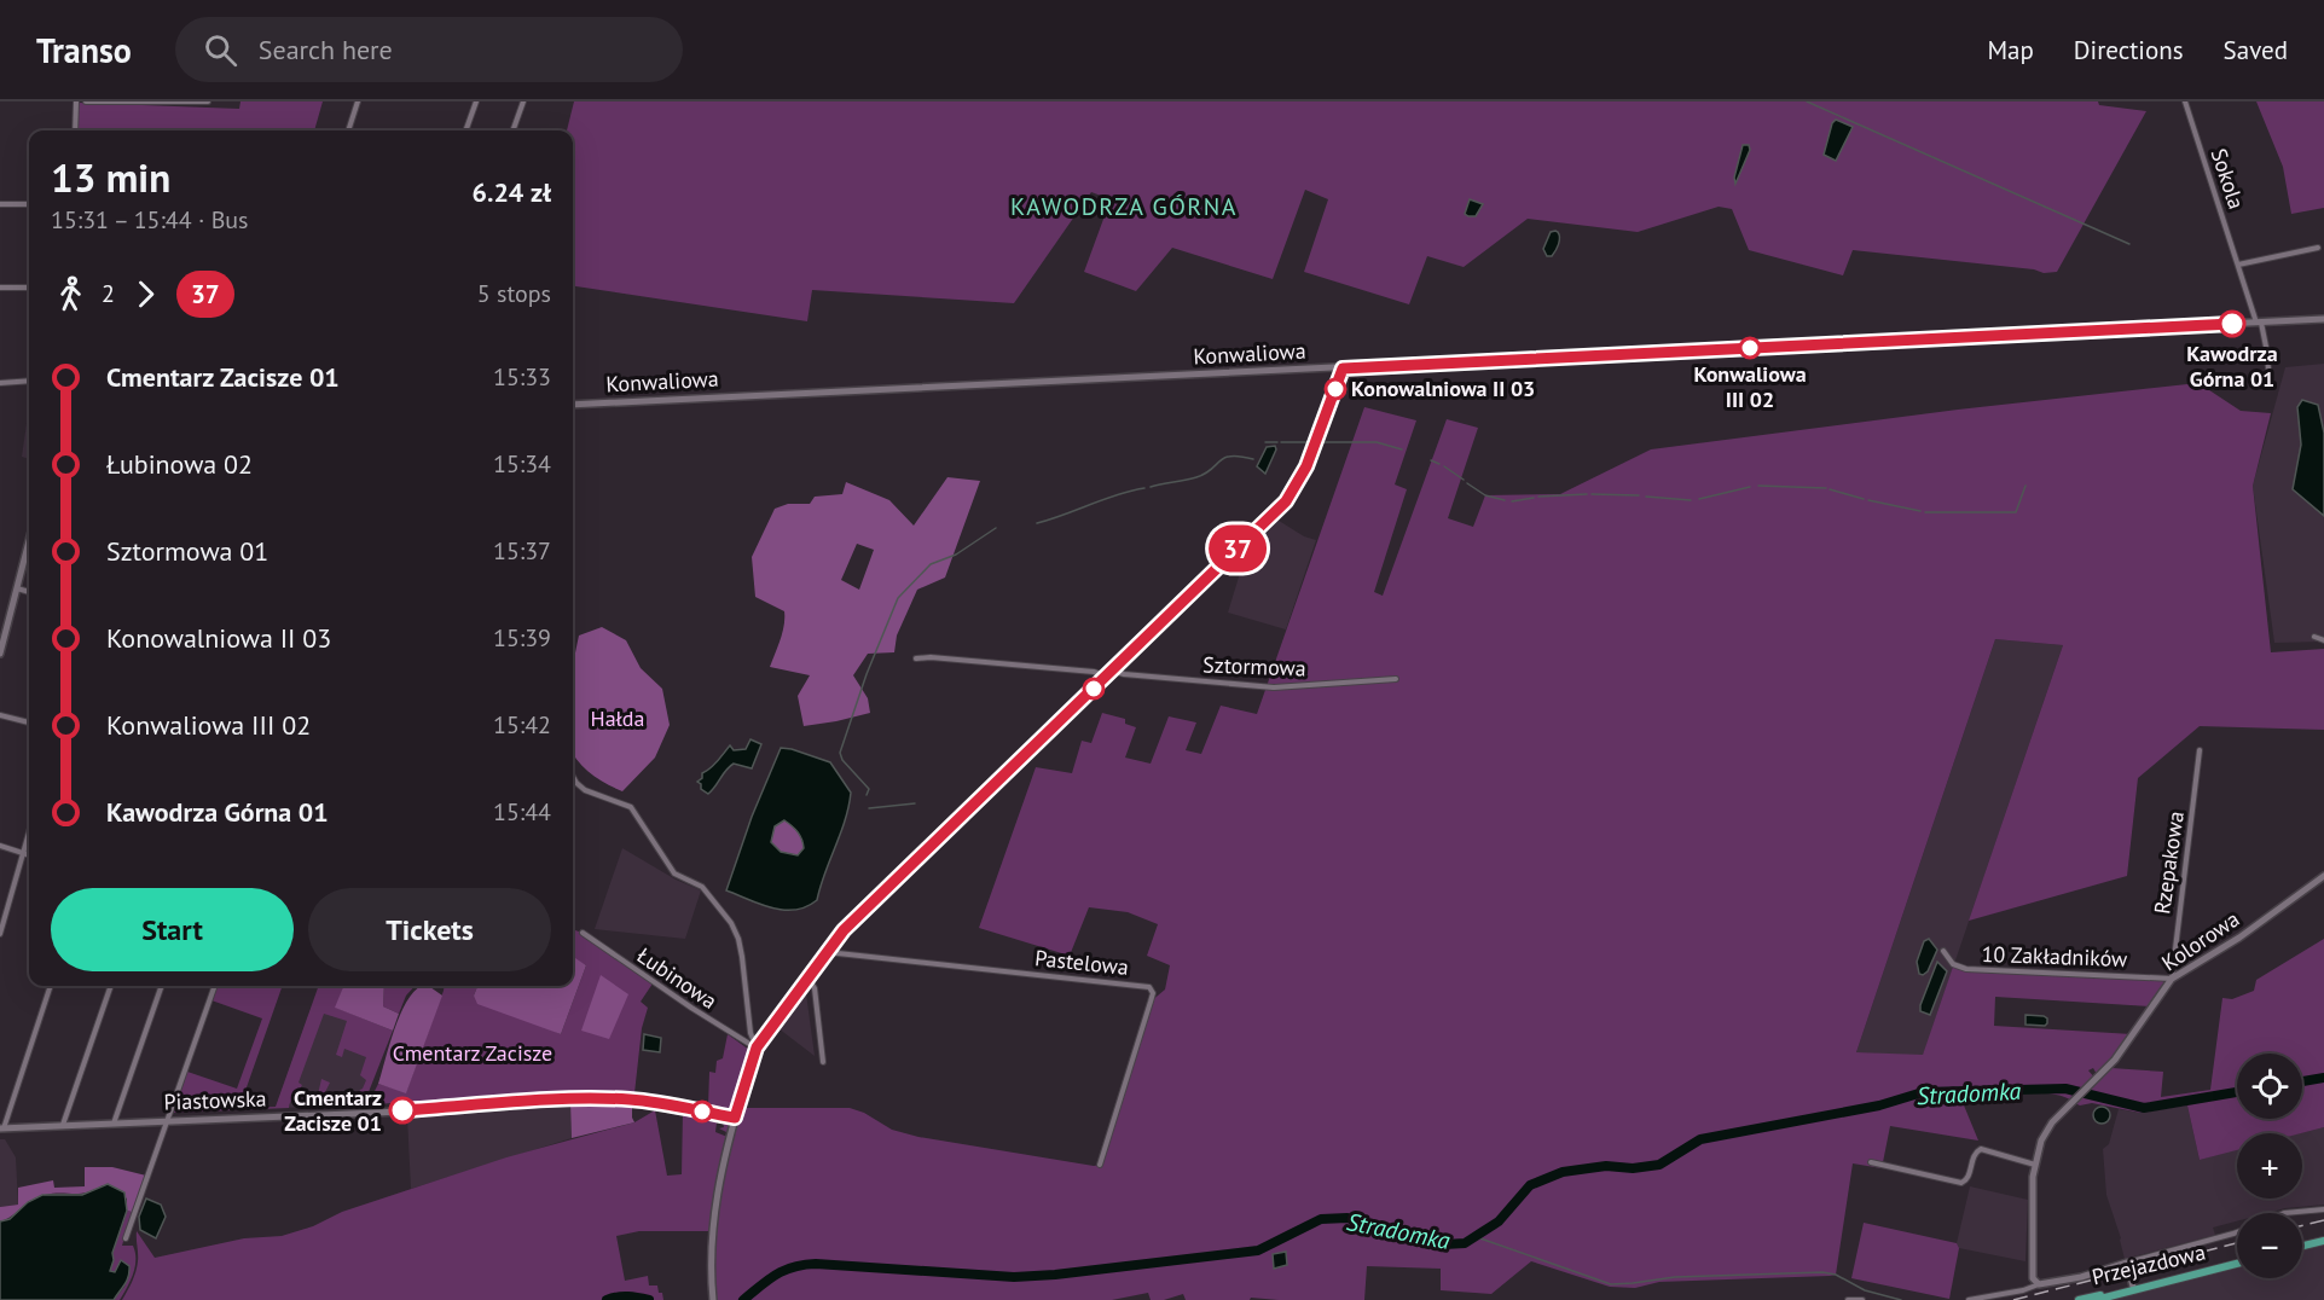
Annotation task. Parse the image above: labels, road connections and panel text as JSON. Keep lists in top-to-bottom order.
{
  "streets": {
    "main road": ["Przejazdowa"],
    "street": [
      "Sokola",
      "Konwaliowa",
      "Sztormowa",
      "Rzepakowa",
      "Kolorowa",
      "10 Zakładników",
      "Pastelowa",
      "Łubinowa",
      "Piastowska"
    ]
  },
  "crossings": [
    ["Sokola", "Konwaliowa"],
    ["Rzepakowa", "Kolorowa"],
    ["Rzepakowa", "10 Zakładników"],
    ["Kolorowa", "10 Zakładników"]
  ],
  "districts": ["KAWODRZA GÓRNA"],
  "water": ["Stradomka"],
  "parks": ["Hałda", "Cmentarz Zacisze"],
  "places": [
    "Kawodrza Górna 01",
    "Konwaliowa III 02",
    "Konowalniowa II 03",
    "Cmentarz Zacisze 01"
  ],
  "lines": ["bus line 37"],
  "page": {
    "header": "Transo",
    "search": "Search here",
    "nav": ["Map", "Directions", "Saved"],
    "on_map": "37",
    "heading": ["13 min", "15:31 – 15:44 · Bus", "6.24 zł"],
    "legs": ["2", "37", "5 stops"],
    "list": [
      {
        "name": "Cmentarz Zacisze 01",
        "value": "15:33"
      },
      {
        "name": "Łubinowa 02",
        "value": "15:34"
      },
      {
        "name": "Sztormowa 01",
        "value": "15:37"
      },
      {
        "name": "Konowalniowa II 03",
        "value": "15:39"
      },
      {
        "name": "Konwaliowa III 02",
        "value": "15:42"
      },
      {
        "name": "Kawodrza Górna 01",
        "value": "15:44"
      }
    ],
    "buttons": ["Start", "Tickets"],
    "map_buttons": ["+", "−"]
  }
}
